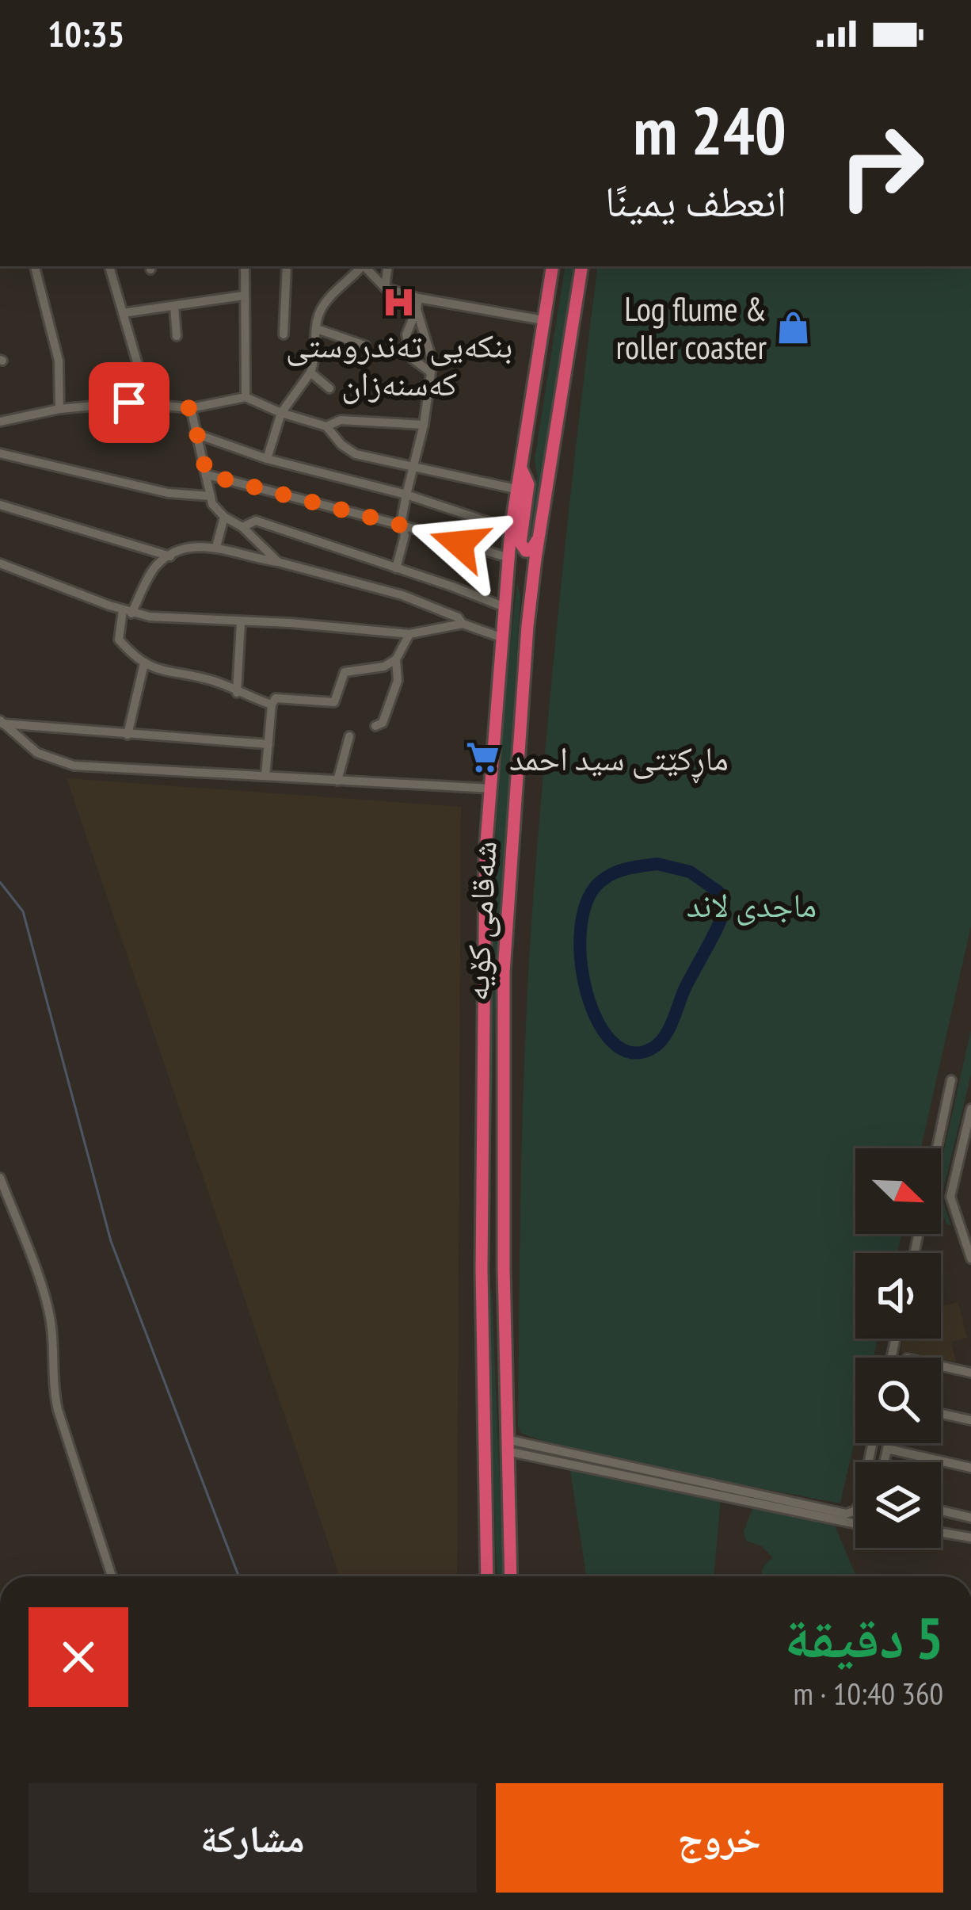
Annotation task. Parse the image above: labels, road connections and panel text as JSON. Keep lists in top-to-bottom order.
{
  "streets": {
    "highway": ["شەقامی کۆیە"]
  },
  "parks": ["ماجدی لاند"],
  "places": {
    "hospital": ["بنکەیی تەندروستی کەسنەزان"],
    "shop": ["Log flume & roller coaster"],
    "supermarket": ["ماڕکێتی سید احمد"]
  },
  "north": "bottom right",
  "page": {
    "status": "10:35",
    "turn": ["240 m", "انعطف يمينًا"],
    "heading": ["5 دقيقة", "360 m · 10:40"],
    "buttons": ["خروج", "مشاركة"]
  }
}
